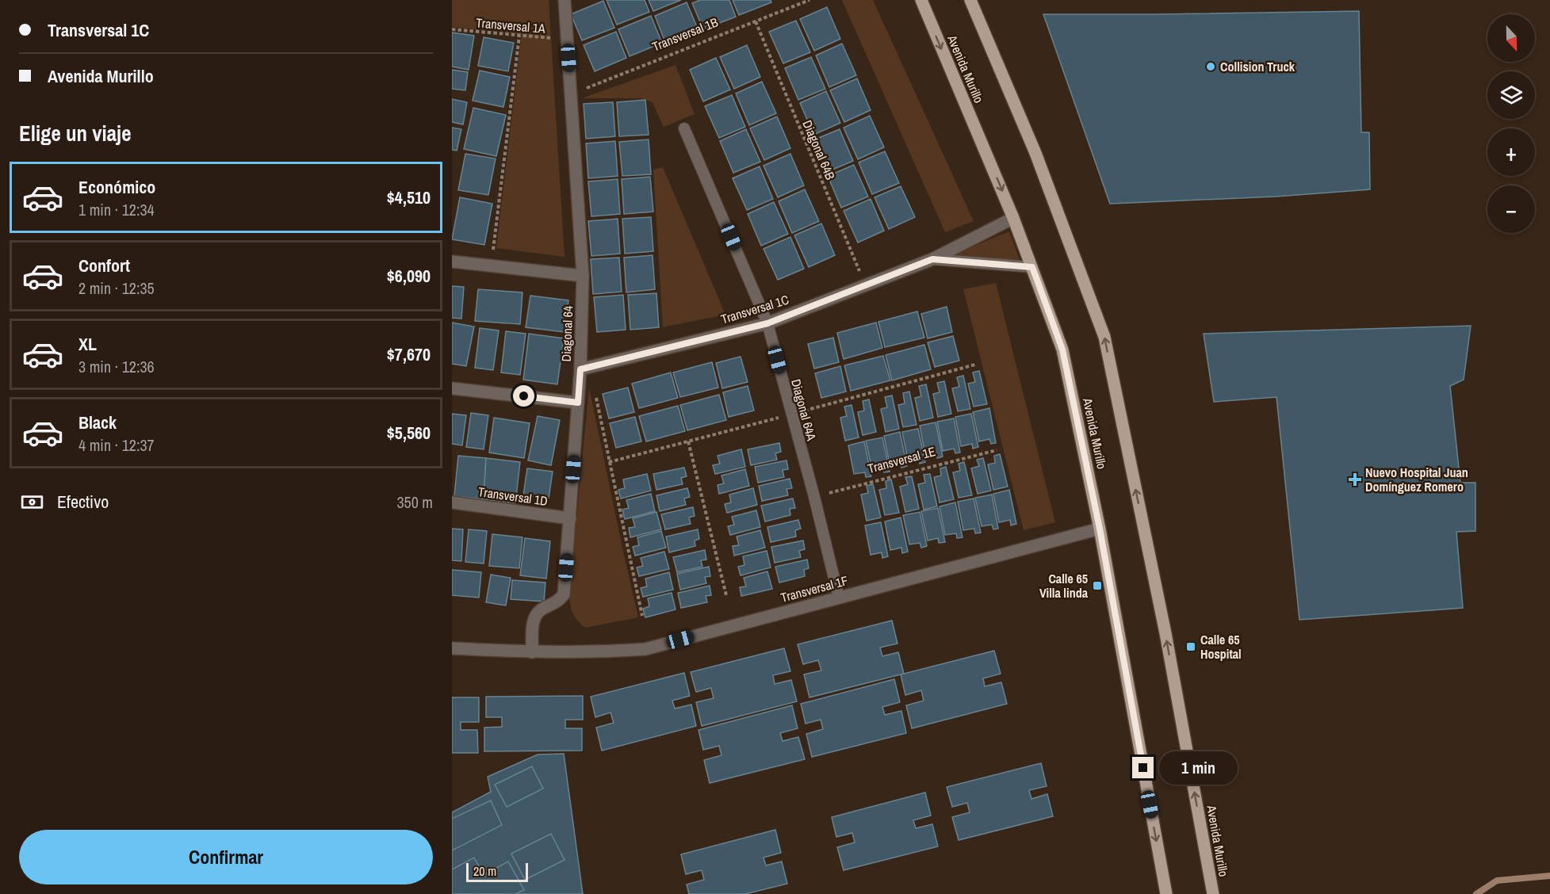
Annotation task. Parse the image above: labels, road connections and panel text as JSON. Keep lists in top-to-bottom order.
{
  "streets": {
    "main road": ["Avenida Murillo"],
    "street": [
      "Transversal 1C",
      "Diagonal 64",
      "Transversal 1D",
      "Transversal 1F"
    ],
    "lane": ["Diagonal 64A"],
    "path": [
      "Transversal 1A",
      "Transversal 1B",
      "Diagonal 64B",
      "Transversal 1E"
    ]
  },
  "crossings": [
    ["Transversal 1A", "Diagonal 64"],
    ["Transversal 1B", "Diagonal 64B"],
    ["Transversal 1B", "Diagonal 64"],
    ["Avenida Murillo", "Transversal 1C"],
    ["Avenida Murillo", "Transversal 1F"],
    ["Diagonal 64B", "Transversal 1C"],
    ["Transversal 1C", "Diagonal 64"],
    ["Transversal 1C", "Diagonal 64A"],
    ["Diagonal 64", "Transversal 1D"],
    ["Diagonal 64", "Transversal 1F"],
    ["Diagonal 64A", "Transversal 1E"],
    ["Diagonal 64A", "Transversal 1F"]
  ],
  "places": {
    "other": ["Collision Truck"],
    "health": ["Nuevo Hospital Juan Domínguez Romero"],
    "transit": ["Calle 65 Villa linda", "Calle 65 Hospital"]
  },
  "scale_bar": "20 m",
  "north": "bottom",
  "page": {
    "banner": ["Transversal 1C", "Avenida Murillo"],
    "map_buttons": ["+", "−"],
    "heading": "Elige un viaje",
    "list": [
      {
        "name": "Económico",
        "note": "1 min · 12:34",
        "value": "$4,510"
      },
      {
        "name": "Confort",
        "note": "2 min · 12:35",
        "value": "$6,090"
      },
      {
        "name": "XL",
        "note": "3 min · 12:36",
        "value": "$7,670"
      },
      {
        "name": "Black",
        "note": "4 min · 12:37",
        "value": "$5,560"
      }
    ],
    "pay": ["Efectivo", "350 m"],
    "bubble": "1 min",
    "buttons": "Confirmar",
    "scale": "20 m"
  }
}
